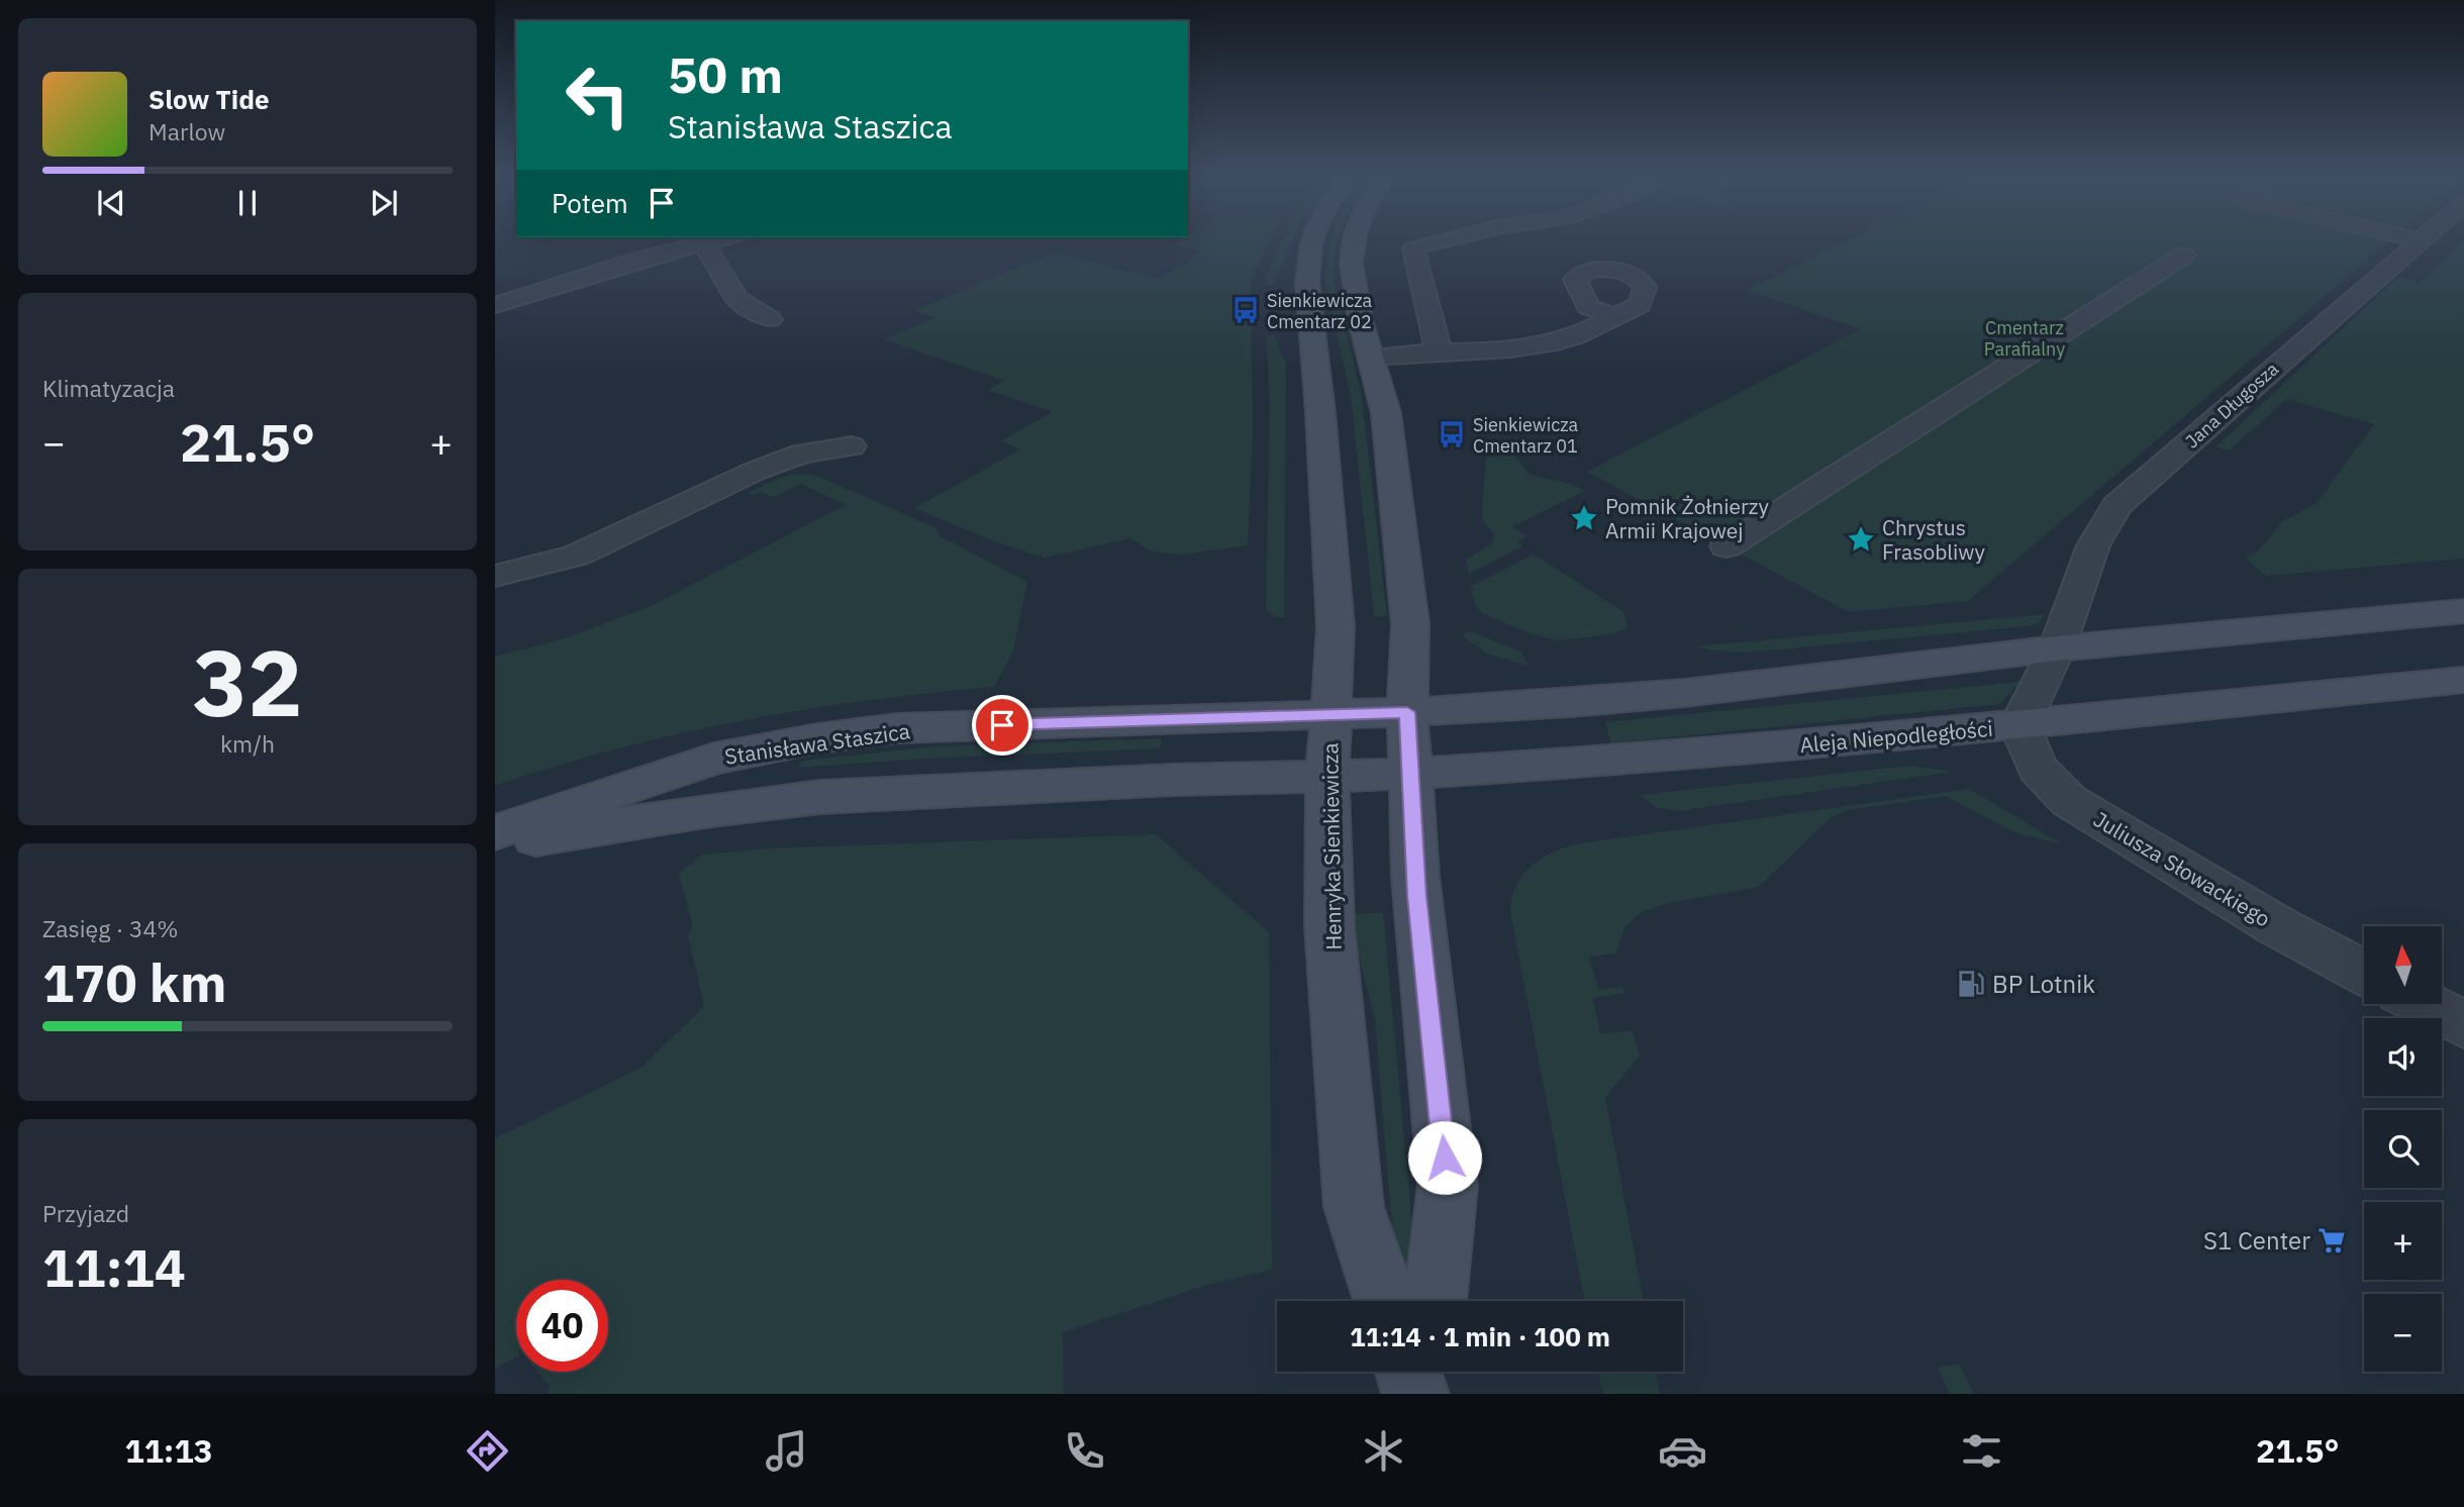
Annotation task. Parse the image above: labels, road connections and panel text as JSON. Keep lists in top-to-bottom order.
{
  "streets": {
    "street": [
      "Jana Długosza",
      "Aleja Niepodległości",
      "Stanisława Staszica",
      "Henryka Sienkiewicza",
      "Juliusza Słowackiego"
    ]
  },
  "crossings": [
    ["Jana Długosza", "Aleja Niepodległości"],
    ["Jana Długosza", "Juliusza Słowackiego"],
    ["Aleja Niepodległości", "Henryka Sienkiewicza"],
    ["Aleja Niepodległości", "Juliusza Słowackiego"],
    ["Stanisława Staszica", "Henryka Sienkiewicza"]
  ],
  "parks": ["Cmentarz Parafialny"],
  "places": {
    "bus stop": ["Sienkiewicza Cmentarz 02", "Sienkiewicza Cmentarz 01"],
    "place": ["Pomnik Żołnierzy Armii Krajowej", "Chrystus Frasobliwy"],
    "fuel station": ["BP Lotnik"],
    "supermarket": ["S1 Center"]
  },
  "north": "top",
  "page": {
    "turn": ["50 m", "Stanisława Staszica"],
    "song": ["Slow Tide", "Marlow"],
    "then": "Potem",
    "tile": [
      "Klimatyzacja",
      ["32", "km/h"],
      ["Zasięg · 34%", "170 km"],
      ["Przyjazd", "11:14"]
    ],
    "heat": ["−", "21.5°", "+"],
    "map_buttons": ["+", "−"],
    "limit": "40",
    "trip": "11:14 · 1 min · 100 m",
    "tabs": ["11:13", "21.5°"]
  }
}
